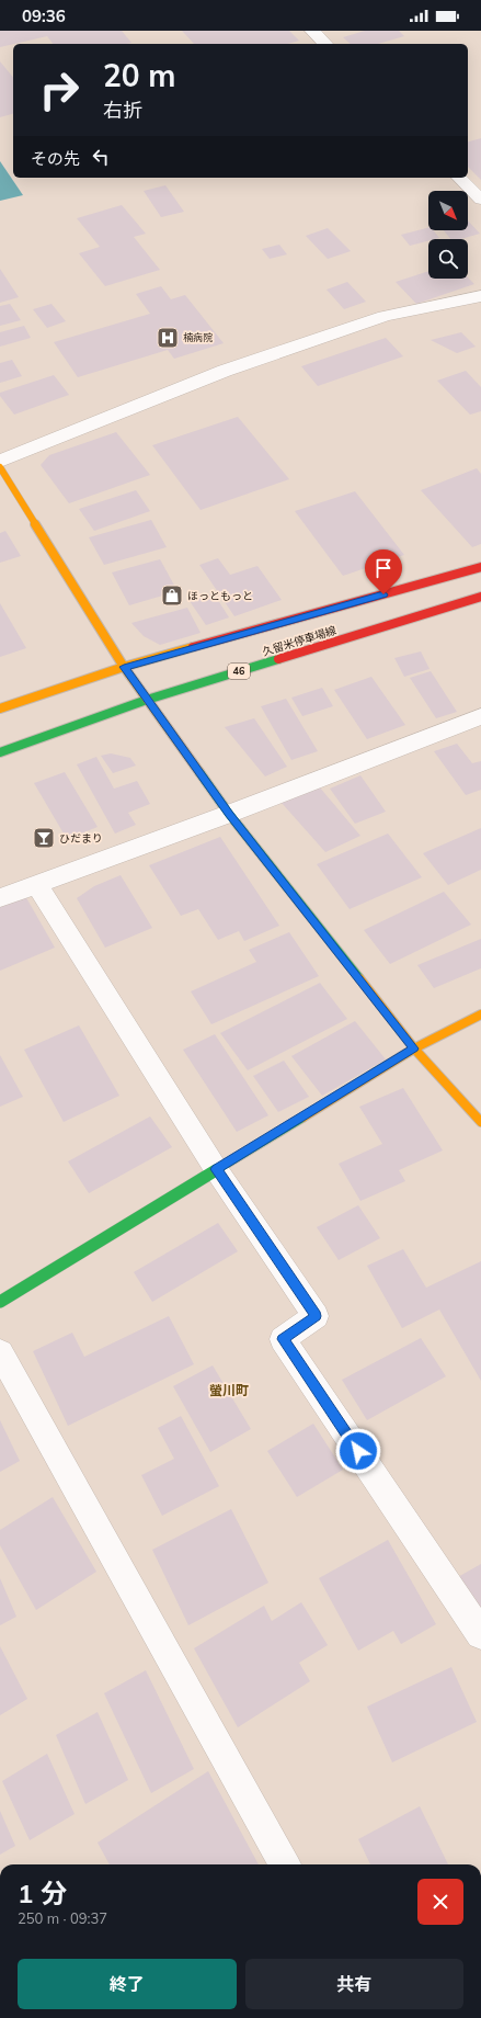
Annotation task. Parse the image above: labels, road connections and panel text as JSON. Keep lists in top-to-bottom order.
{
  "streets": {
    "street": ["久留米停車場線", "46"]
  },
  "districts": ["螢川町"],
  "places": {
    "hospital": ["楠病院"],
    "shop": ["ほっともっと"],
    "bar": ["ひだまり"]
  },
  "north": "bottom right",
  "page": {
    "status": "09:36",
    "turn": ["20 m", "右折"],
    "then": "その先",
    "heading": ["1 分", "250 m · 09:37"],
    "buttons": ["終了", "共有"]
  }
}
